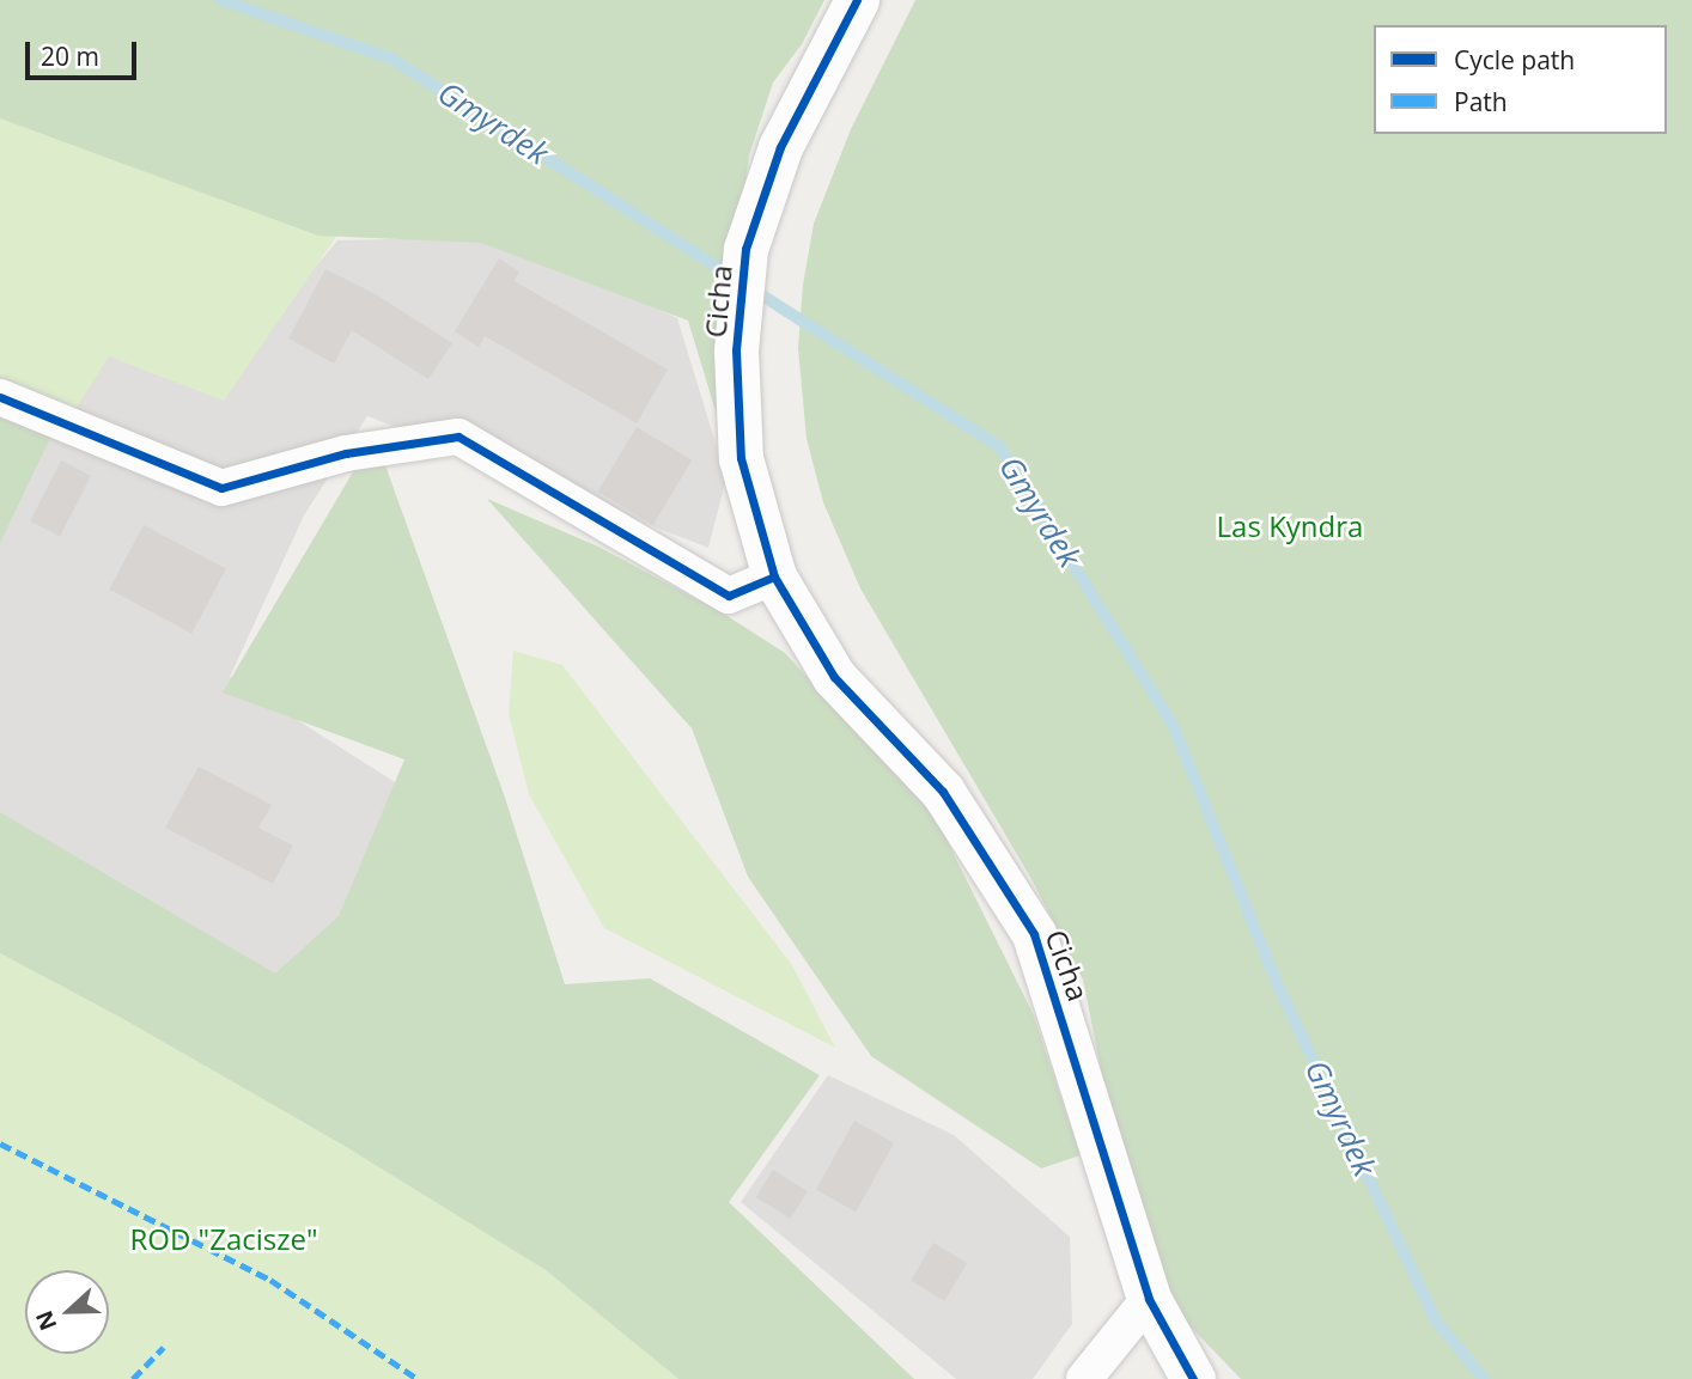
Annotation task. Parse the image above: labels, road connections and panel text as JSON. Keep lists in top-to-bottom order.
{
  "streets": {
    "street": ["Cicha"]
  },
  "water": ["Gmyrdek"],
  "parks": ["Las Kyndra", "ROD \"Zacisze\""],
  "legend": ["Cycle path", "Path"],
  "scale_bar": "20 m",
  "north": "left"
}
